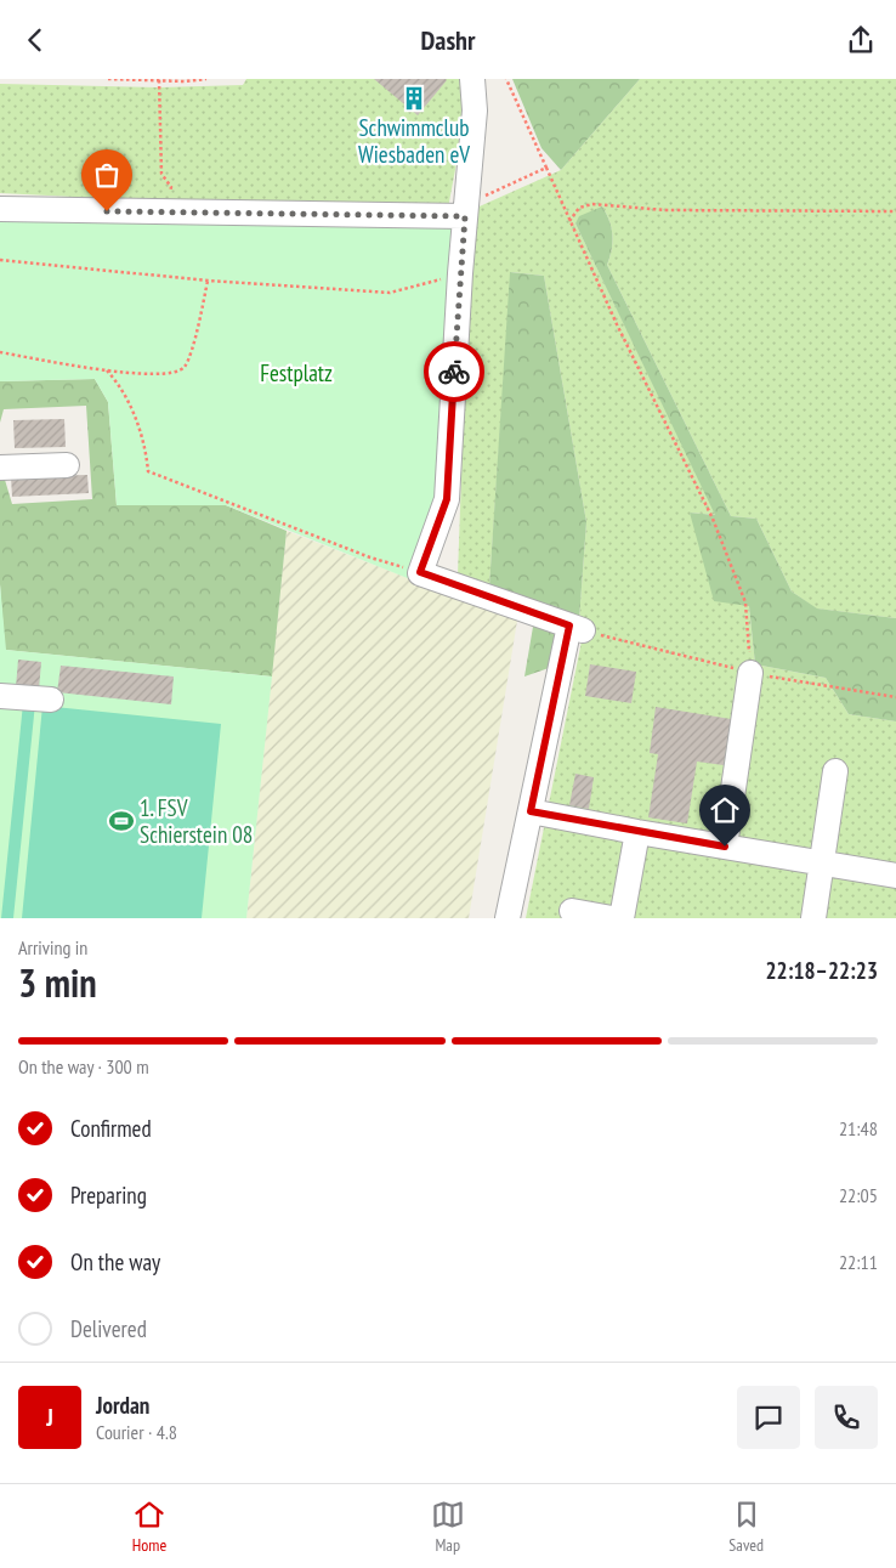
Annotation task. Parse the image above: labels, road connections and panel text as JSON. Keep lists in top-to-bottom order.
{
  "parks": ["Festplatz"],
  "places": {
    "building": ["Schwimmclub Wiesbaden eV"],
    "sports": ["1. FSV Schierstein 08"]
  },
  "page": {
    "header": "Dashr",
    "heading": ["3 min", "Arriving in", "22:18–22:23"],
    "panel": ["Jordan", "Courier · 4.8"],
    "bar": "On the way · 300 m",
    "list": [
      ["Confirmed", "21:48"],
      ["Preparing", "22:05"],
      ["On the way", "22:11"],
      "Delivered"
    ],
    "round": "J",
    "tabs": ["Home", "Map", "Saved"]
  }
}
